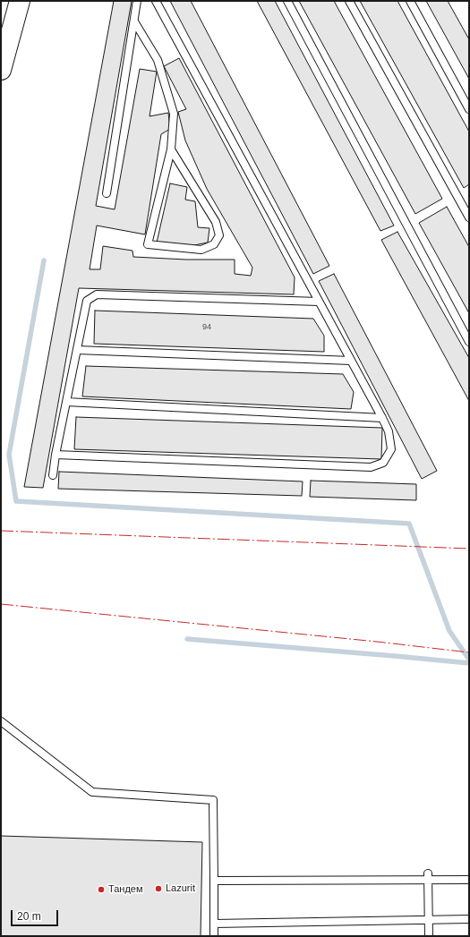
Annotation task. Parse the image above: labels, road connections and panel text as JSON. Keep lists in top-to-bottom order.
{
  "places": ["Lazurit", "Тандем"],
  "house_numbers": ["94"],
  "scale_bar": "20 m"
}
